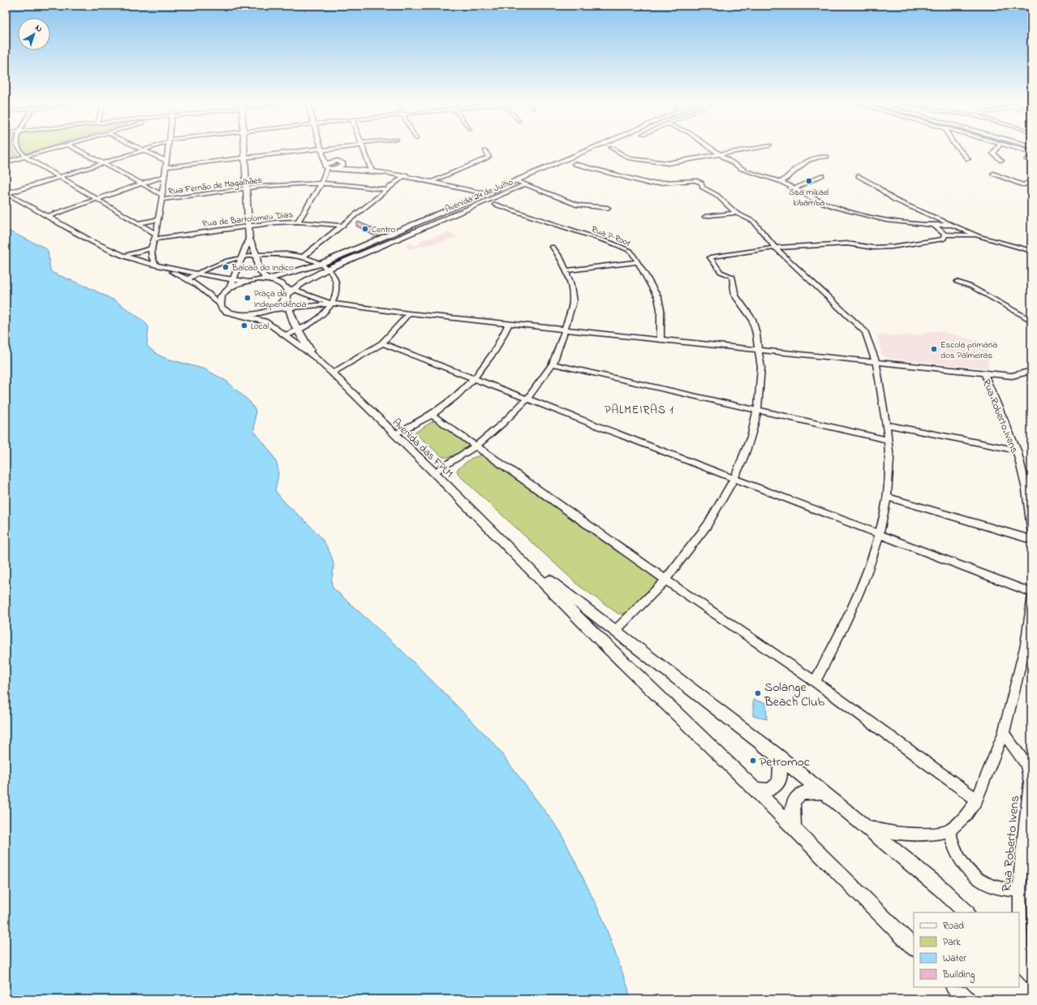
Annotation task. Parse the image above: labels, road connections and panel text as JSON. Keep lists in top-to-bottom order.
{
  "streets": {
    "street": [
      "Rua Fernão de Magalhães",
      "Avenida 24 de Julho",
      "Rua de Bartolomeu Dias",
      "Rua P-R001",
      "Rua Roberto Ivens",
      "Avenida das FPLM"
    ]
  },
  "crossings": [
    ["Avenida 24 de Julho", "Avenida das FPLM"]
  ],
  "districts": ["PALMEIRAS 1"],
  "places": [
    "Ssa mikael kibamba",
    "Centro",
    "Balcao do Indico",
    "Praça da Independência",
    "Local",
    "Escola primaria dos Palmeiras",
    "Solange Beach Club",
    "Petromoc"
  ],
  "legend": [
    "Road",
    "Park",
    "Water",
    "Building"
  ],
  "north": "top right"
}
